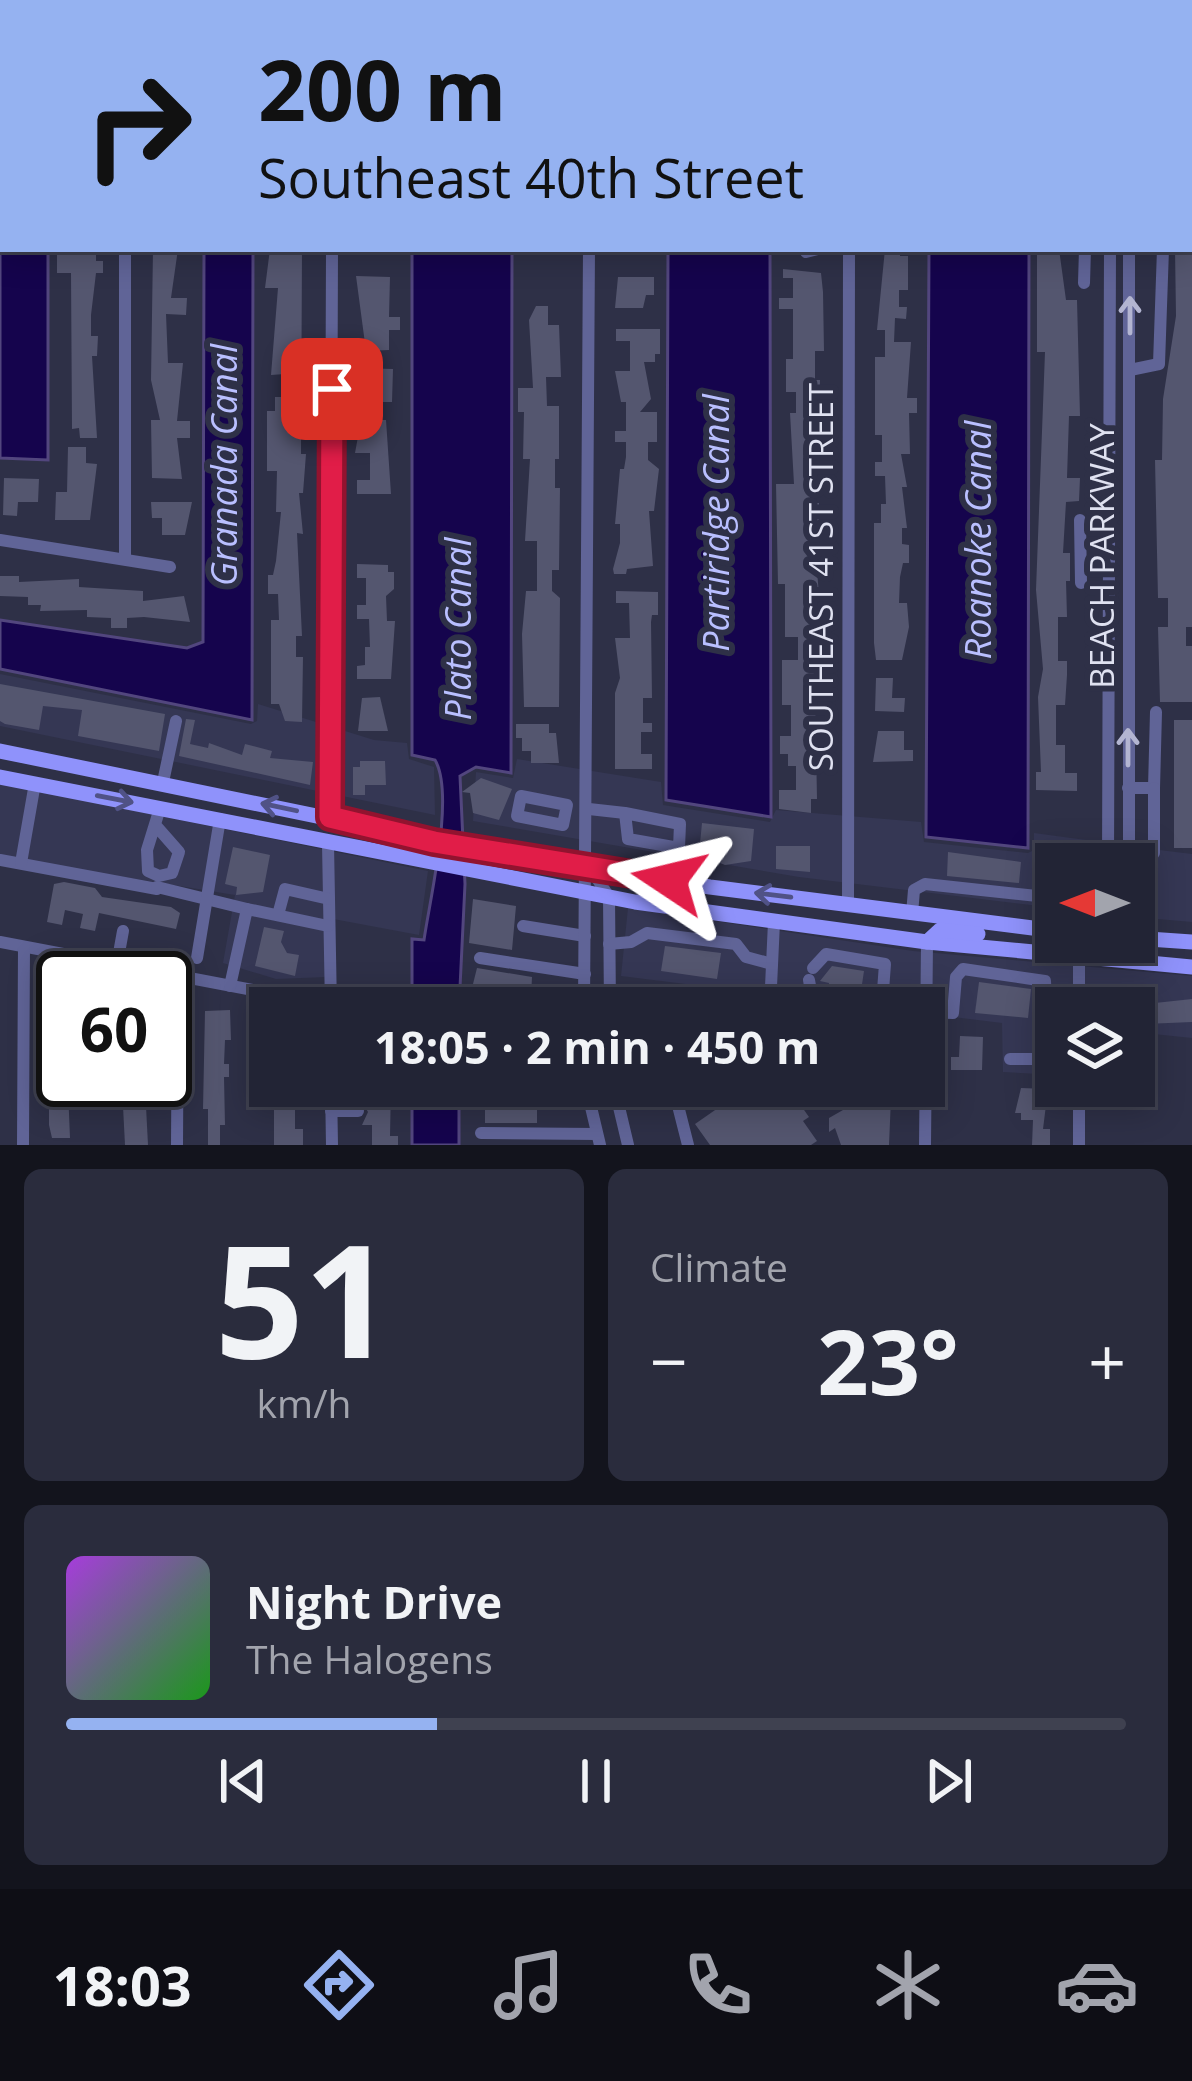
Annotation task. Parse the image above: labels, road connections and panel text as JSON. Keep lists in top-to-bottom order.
{
  "streets": {
    "street": ["BEACH PARKWAY", "SOUTHEAST 41ST STREET"]
  },
  "water": [
    "Granada Canal",
    "Partiridge Canal",
    "Roanoke Canal",
    "Plato Canal"
  ],
  "north": "left",
  "page": {
    "turn": ["200 m", "Southeast 40th Street"],
    "limit": "60",
    "trip": "18:05 · 2 min · 450 m",
    "tile": [
      ["51", "km/h"],
      "Climate"
    ],
    "heat": ["−", "23°", "+"],
    "song": ["Night Drive", "The Halogens"],
    "tabs": "18:03"
  }
}
